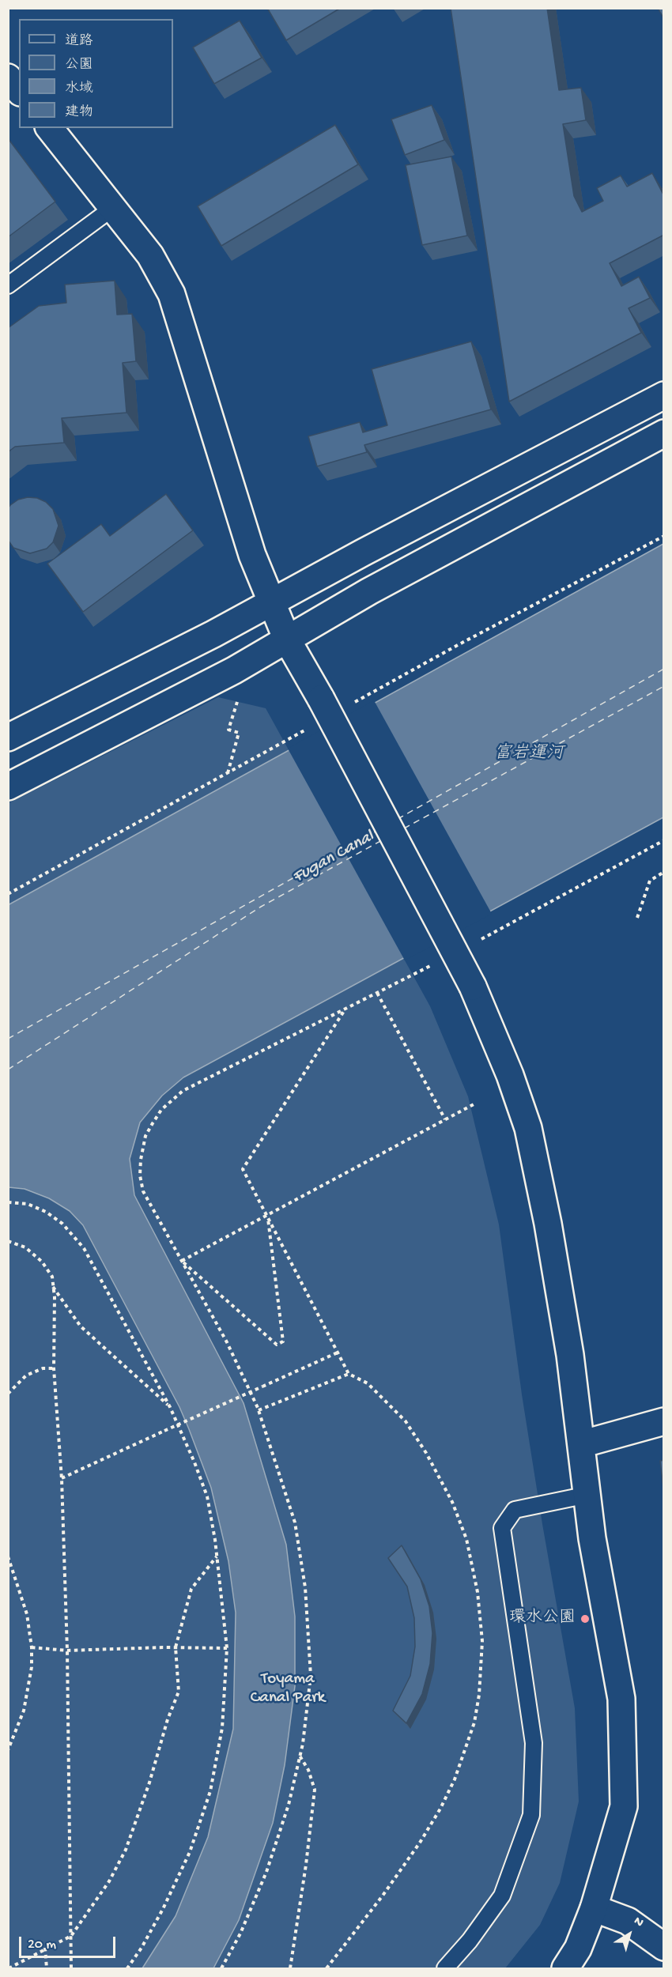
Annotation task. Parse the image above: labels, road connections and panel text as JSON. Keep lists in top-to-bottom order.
{
  "water": ["富岩運河", "Fugan Canal"],
  "parks": ["Toyama Canal Park"],
  "places": ["環水公園"],
  "legend": [
    "道路",
    "公園",
    "水域",
    "建物"
  ],
  "scale_bar": "20 m",
  "north": "top right"
}
